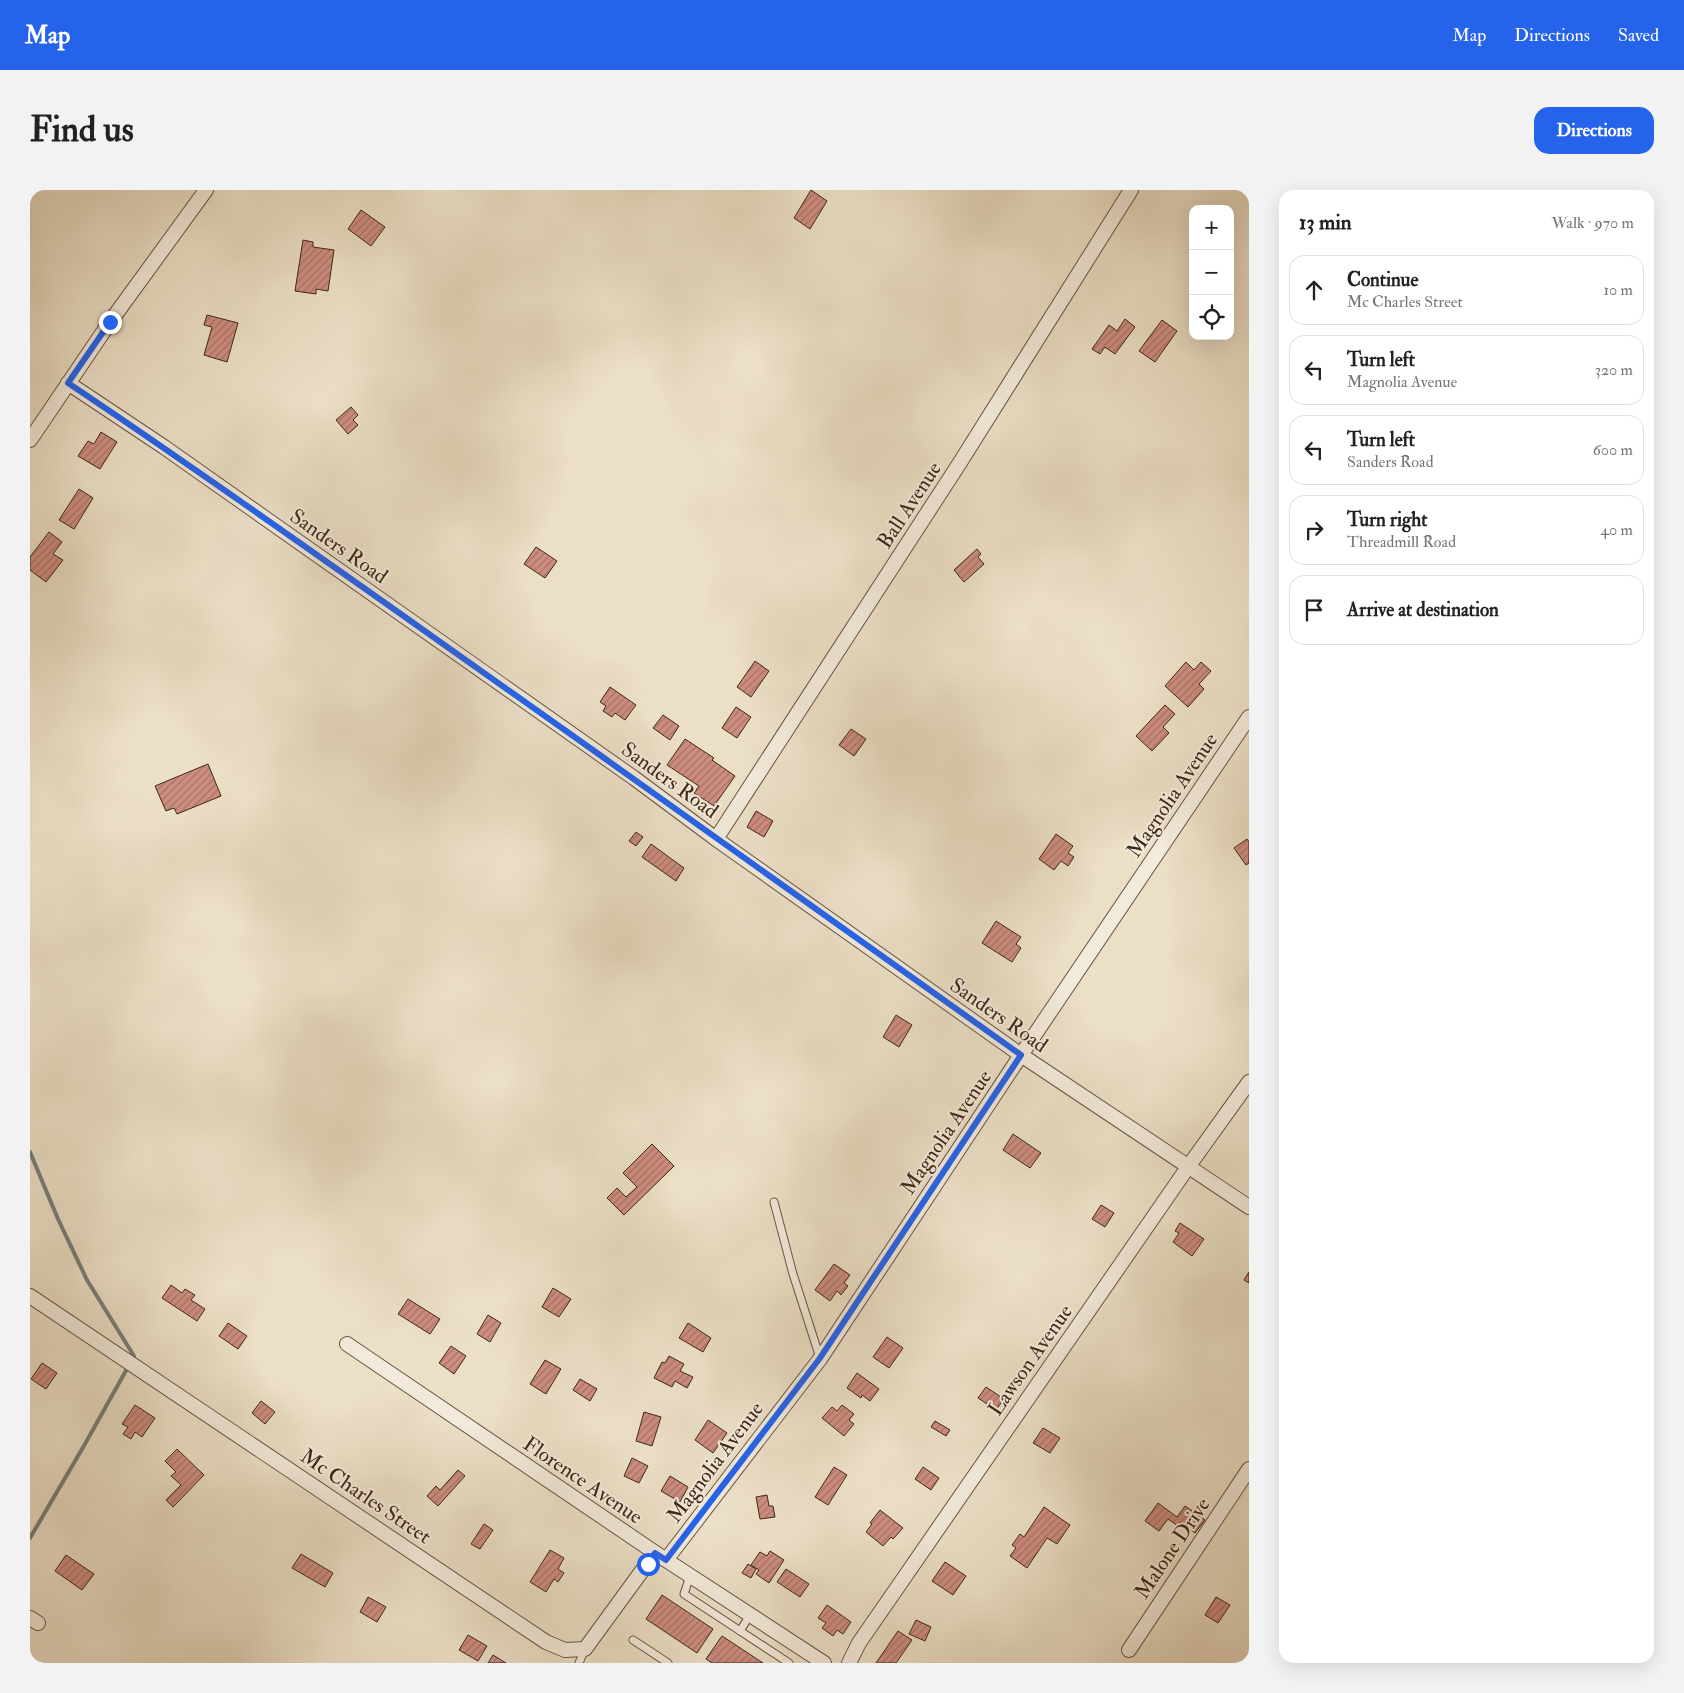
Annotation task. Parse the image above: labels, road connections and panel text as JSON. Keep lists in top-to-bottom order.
{
  "streets": {
    "street": [
      "Ball Avenue",
      "Sanders Road",
      "Magnolia Avenue",
      "Lawson Avenue",
      "Florence Avenue",
      "Mc Charles Street",
      "Malone Drive"
    ]
  },
  "crossings": [
    ["Ball Avenue", "Sanders Road"],
    ["Sanders Road", "Magnolia Avenue"],
    ["Sanders Road", "Lawson Avenue"],
    ["Magnolia Avenue", "Florence Avenue"]
  ],
  "page": {
    "header": "Map",
    "nav": ["Map", "Directions", "Saved"],
    "buttons": "Directions",
    "title": "Find us",
    "heading": ["13 min", "Walk · 970 m"],
    "map_buttons": ["+", "−"],
    "list": [
      ["Continue", "Mc Charles Street", "10 m"],
      ["Turn left", "Magnolia Avenue", "320 m"],
      ["Turn left", "Sanders Road", "600 m"],
      ["Turn right", "Threadmill Road", "40 m"],
      "Arrive at destination"
    ]
  }
}
